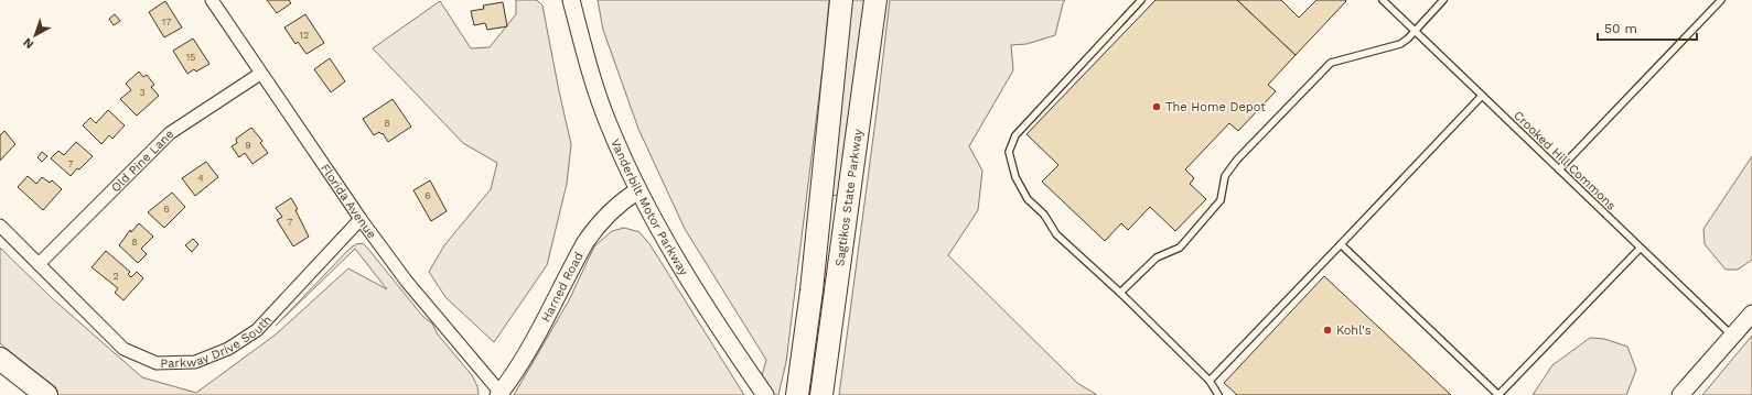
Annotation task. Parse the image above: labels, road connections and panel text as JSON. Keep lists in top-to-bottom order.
{
  "streets": {
    "highway": ["Sagtikos State Parkway"],
    "main road": ["Vanderbilt Motor Parkway", "Harned Road"],
    "street": ["Old Pine Lane", "Florida Avenue", "Parkway Drive South"],
    "lane": ["Crooked Hill Commons"]
  },
  "crossings": [
    ["Old Pine Lane", "Florida Avenue"],
    ["Old Pine Lane", "Parkway Drive South"],
    ["Florida Avenue", "Harned Road"],
    ["Florida Avenue", "Parkway Drive South"],
    ["Vanderbilt Motor Parkway", "Harned Road"]
  ],
  "places": ["The Home Depot", "Kohl's"],
  "house_numbers": [
    "17",
    "12",
    "15",
    "3",
    "8",
    "9",
    "7",
    "4",
    "6",
    "6",
    "7",
    "8",
    "2"
  ],
  "scale_bar": "50 m",
  "north": "bottom left"
}
